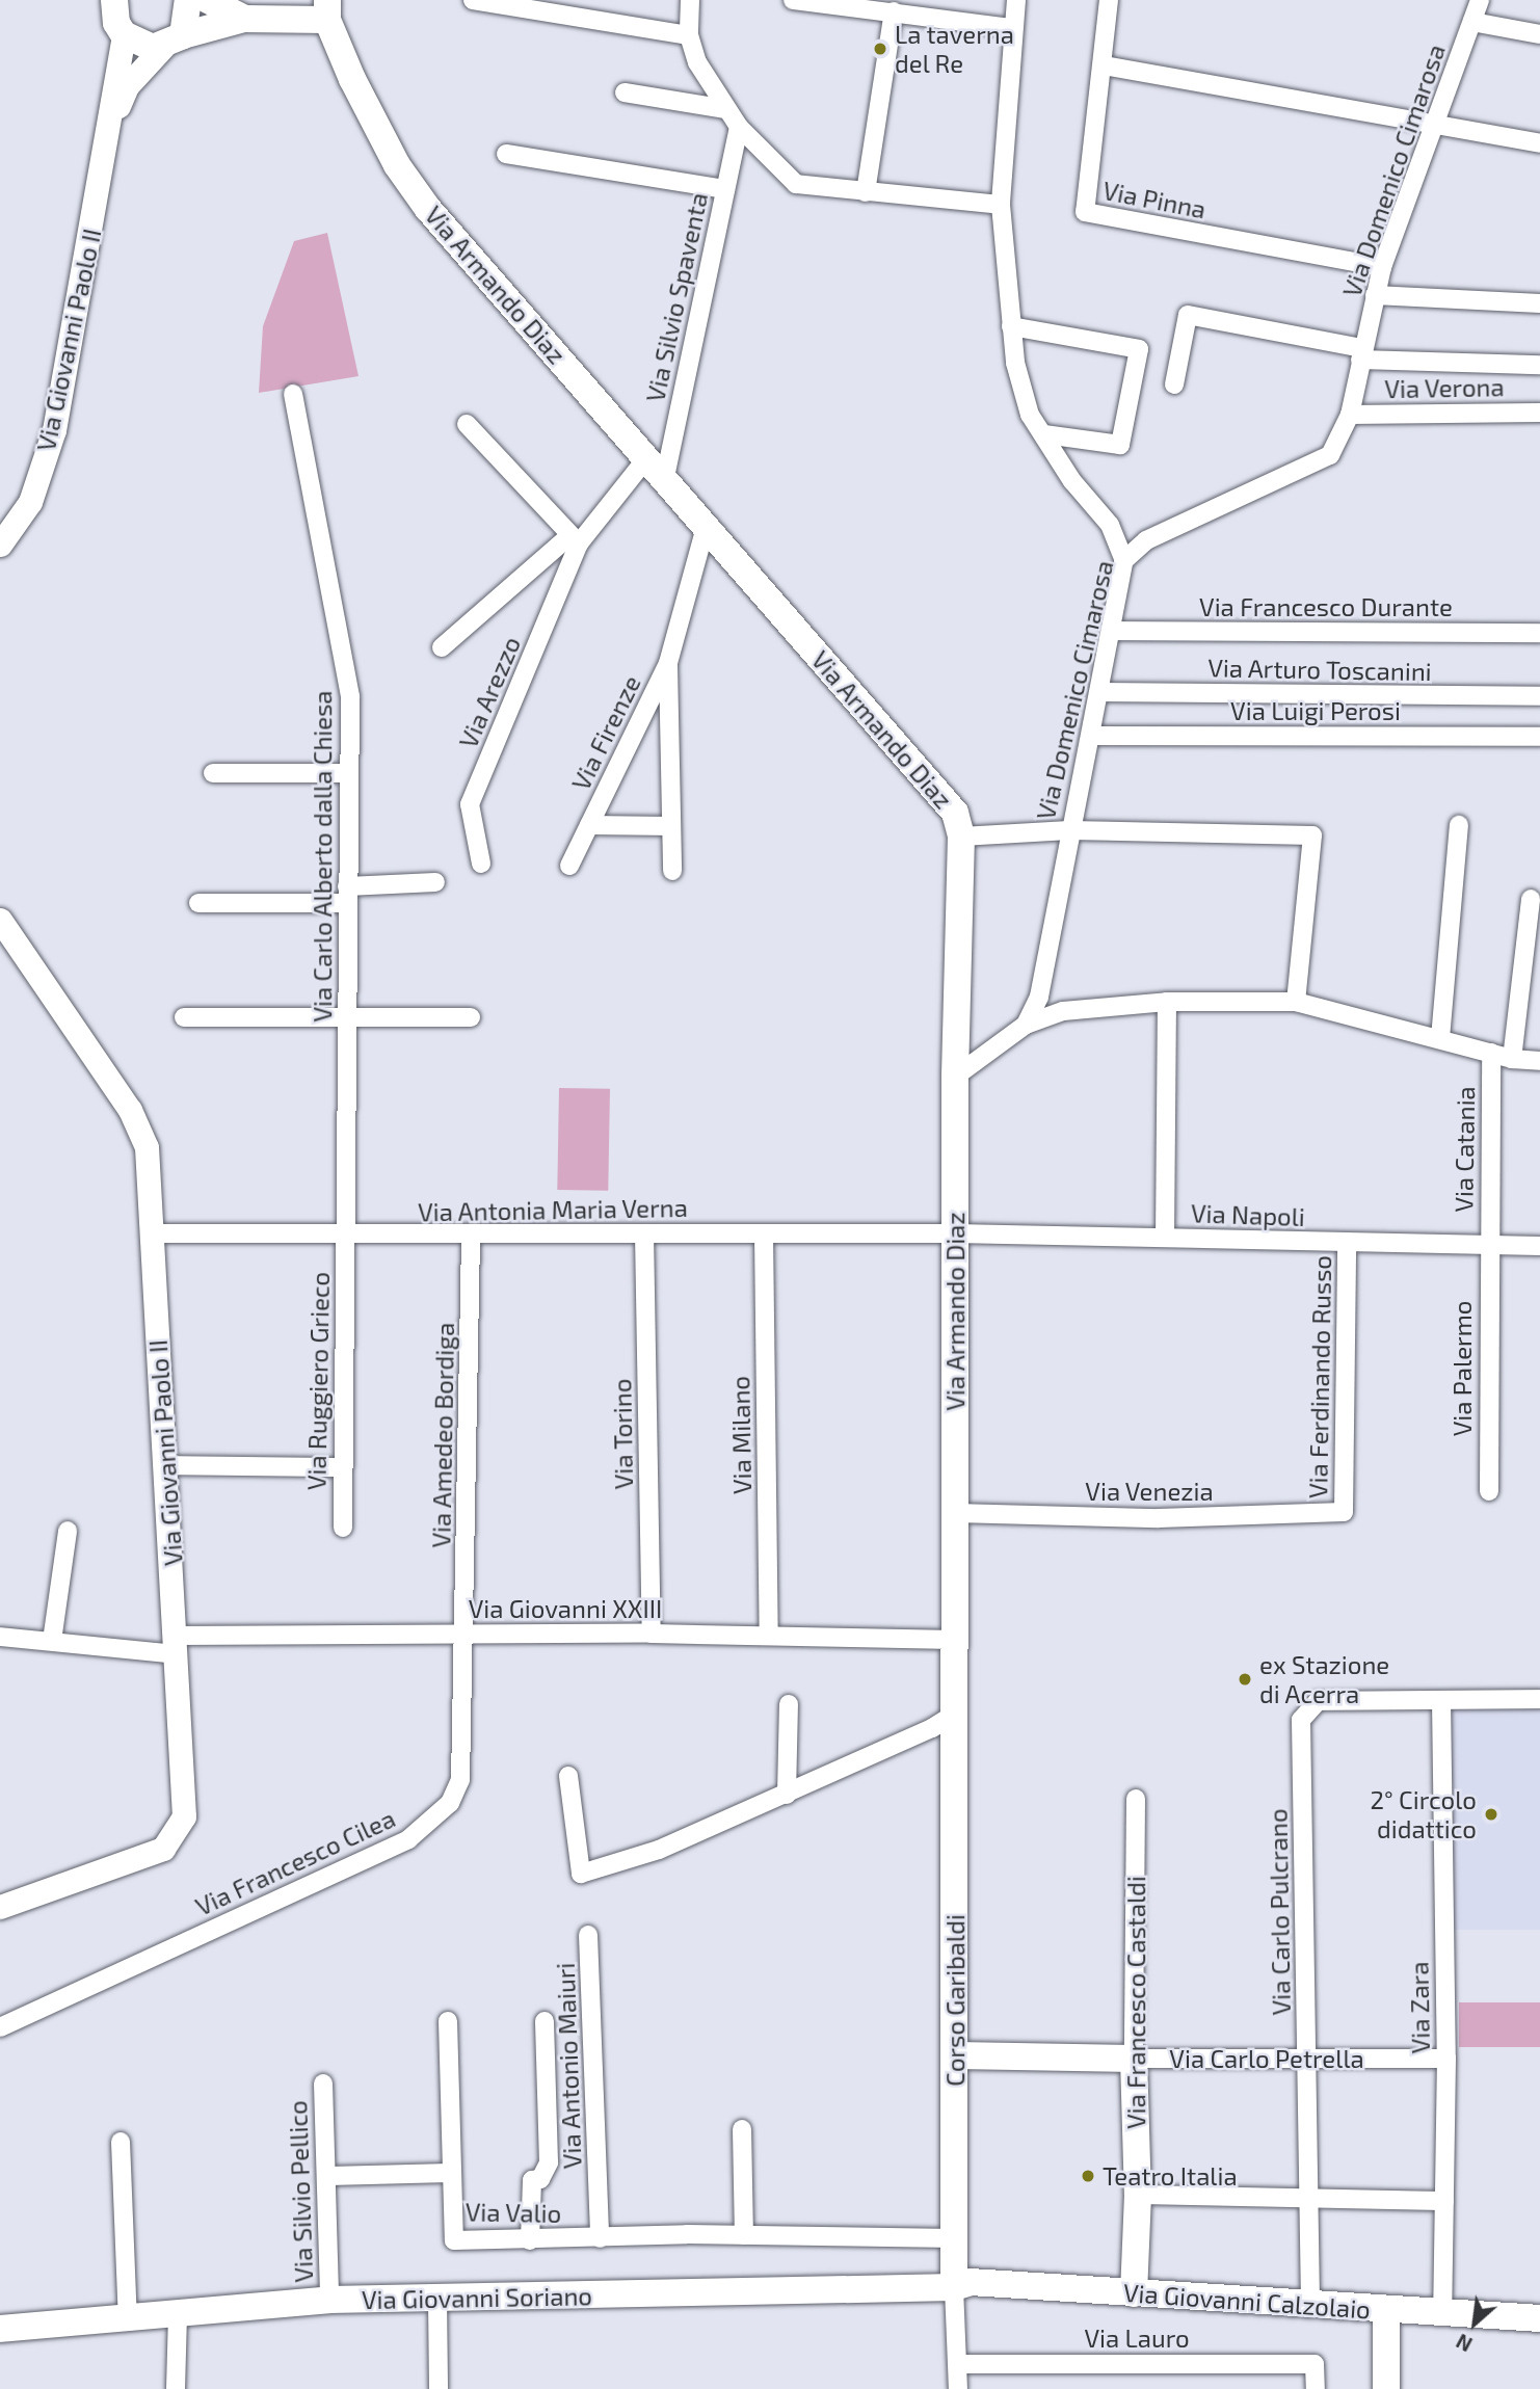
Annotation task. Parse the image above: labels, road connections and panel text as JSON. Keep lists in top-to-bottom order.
{
  "streets": {
    "main road": [
      "Via Armando Diaz",
      "Corso Garibaldi",
      "Via Francesco Castaldi",
      "Via Carlo Petrella",
      "Via Giovanni Soriano",
      "Via Giovanni Calzolaio"
    ],
    "street": [
      "Via Domenico Cimarosa",
      "Via Pinna",
      "Via Silvio Spaventa",
      "Via Giovanni Paolo II",
      "Via Verona",
      "Via Francesco Durante",
      "Via Arturo Toscanini",
      "Via Arezzo",
      "Via Luigi Perosi",
      "Via Firenze",
      "Via Carlo Alberto dalla Chiesa",
      "Via Catania",
      "Via Antonia Maria Verna",
      "Via Napoli",
      "Via Palermo",
      "Via Ferdinando Russo",
      "Via Ruggiero Grieco",
      "Via Torino",
      "Via Amedeo Bordiga",
      "Via Milano",
      "Via Venezia",
      "Via Giovanni XXIII",
      "Via Francesco Cilea",
      "Via Carlo Pulcrano",
      "Via Zara",
      "Via Antonio Maiuri",
      "Via Silvio Pellico",
      "Via Valio",
      "Via Lauro"
    ]
  },
  "crossings": [
    ["Via Domenico Cimarosa", "Via Pinna"],
    ["Via Domenico Cimarosa", "Via Verona"],
    ["Via Domenico Cimarosa", "Via Francesco Durante"],
    ["Via Domenico Cimarosa", "Via Arturo Toscanini"],
    ["Via Domenico Cimarosa", "Via Luigi Perosi"],
    ["Via Armando Diaz", "Via Silvio Spaventa"],
    ["Via Armando Diaz", "Via Arezzo"],
    ["Via Armando Diaz", "Via Firenze"],
    ["Via Armando Diaz", "Via Antonia Maria Verna"],
    ["Via Armando Diaz", "Via Napoli"],
    ["Via Armando Diaz", "Via Venezia"],
    ["Via Armando Diaz", "Via Giovanni XXIII"],
    ["Via Armando Diaz", "Corso Garibaldi"],
    ["Via Silvio Spaventa", "Via Arezzo"],
    ["Via Giovanni Paolo II", "Via Antonia Maria Verna"],
    ["Via Giovanni Paolo II", "Via Giovanni XXIII"],
    ["Via Carlo Alberto dalla Chiesa", "Via Antonia Maria Verna"],
    ["Via Carlo Alberto dalla Chiesa", "Via Ruggiero Grieco"],
    ["Via Catania", "Via Napoli"],
    ["Via Catania", "Via Palermo"],
    ["Via Antonia Maria Verna", "Via Napoli"],
    ["Via Antonia Maria Verna", "Via Ruggiero Grieco"],
    ["Via Antonia Maria Verna", "Via Torino"],
    ["Via Antonia Maria Verna", "Via Amedeo Bordiga"],
    ["Via Antonia Maria Verna", "Via Milano"],
    ["Via Napoli", "Via Palermo"],
    ["Via Napoli", "Via Ferdinando Russo"],
    ["Via Ferdinando Russo", "Via Venezia"],
    ["Via Torino", "Via Giovanni XXIII"],
    ["Via Amedeo Bordiga", "Via Giovanni XXIII"],
    ["Via Amedeo Bordiga", "Via Francesco Cilea"],
    ["Via Milano", "Via Giovanni XXIII"],
    ["Via Giovanni XXIII", "Via Francesco Cilea"],
    ["Via Carlo Pulcrano", "Via Zara"],
    ["Via Carlo Pulcrano", "Via Carlo Petrella"],
    ["Via Carlo Pulcrano", "Via Giovanni Calzolaio"],
    ["Corso Garibaldi", "Via Carlo Petrella"],
    ["Corso Garibaldi", "Via Valio"],
    ["Corso Garibaldi", "Via Giovanni Soriano"],
    ["Corso Garibaldi", "Via Giovanni Calzolaio"],
    ["Via Francesco Castaldi", "Via Carlo Petrella"],
    ["Via Francesco Castaldi", "Via Giovanni Calzolaio"],
    ["Via Zara", "Via Carlo Petrella"],
    ["Via Zara", "Via Giovanni Calzolaio"],
    ["Via Antonio Maiuri", "Via Valio"],
    ["Via Silvio Pellico", "Via Giovanni Soriano"],
    ["Via Giovanni Soriano", "Via Giovanni Calzolaio"]
  ],
  "places": [
    "La taverna del Re",
    "ex Stazione di Acerra",
    "2° Circolo didattico",
    "Teatro Italia"
  ],
  "north": "bottom left"
}
